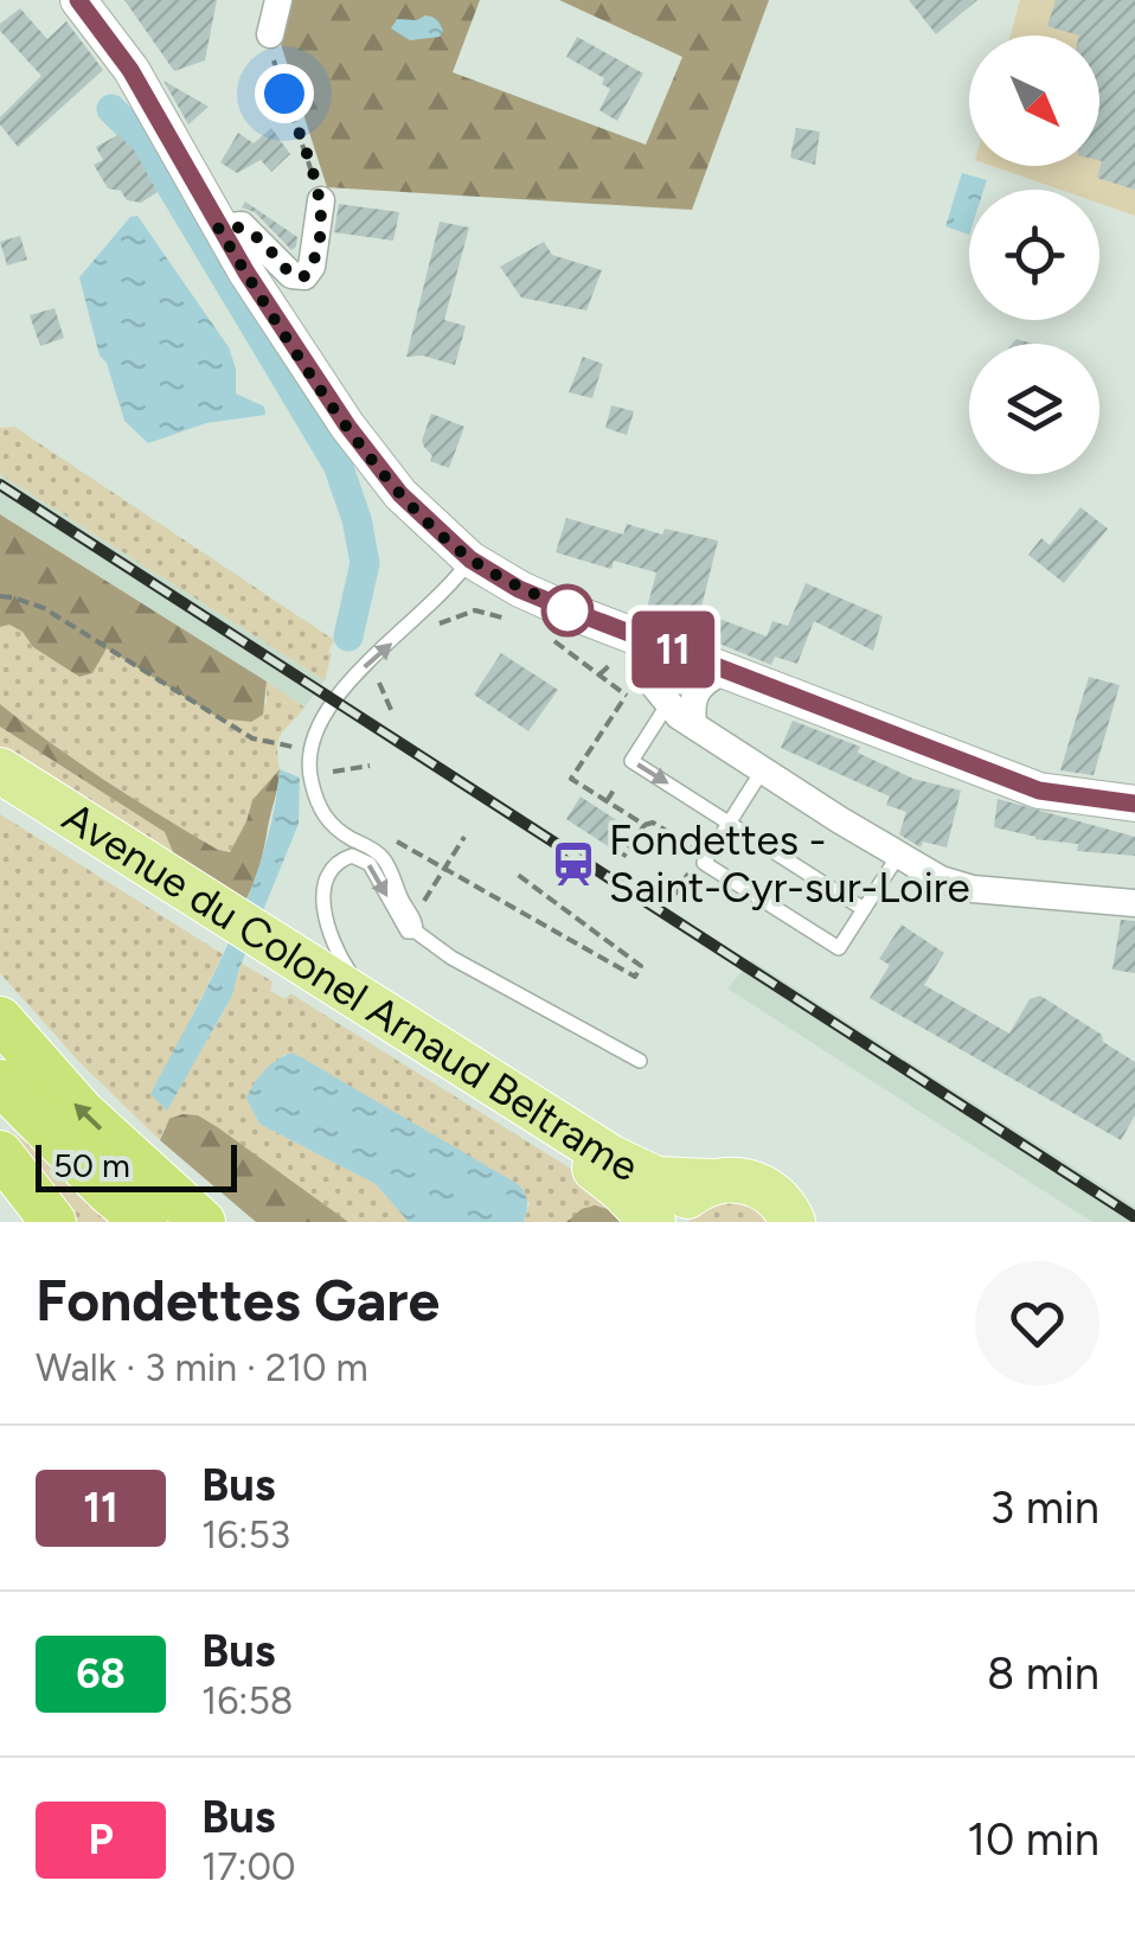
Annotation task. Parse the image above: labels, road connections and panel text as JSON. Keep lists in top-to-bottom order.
{
  "streets": {
    "main road": ["Avenue du Colonel Arnaud Beltrame"]
  },
  "places": {
    "station": ["Fondettes - Saint-Cyr-sur-Loire"]
  },
  "lines": ["bus line 11"],
  "scale_bar": "50 m",
  "north": "bottom right",
  "page": {
    "on_map": "11",
    "scale": "50 m",
    "heading": ["Fondettes Gare", "Walk · 3 min · 210 m"],
    "list": [
      {
        "mark": "11",
        "name": "Bus",
        "note": "16:53",
        "value": "3 min"
      },
      {
        "mark": "68",
        "name": "Bus",
        "note": "16:58",
        "value": "8 min"
      },
      {
        "mark": "P",
        "name": "Bus",
        "note": "17:00",
        "value": "10 min"
      }
    ]
  }
}
